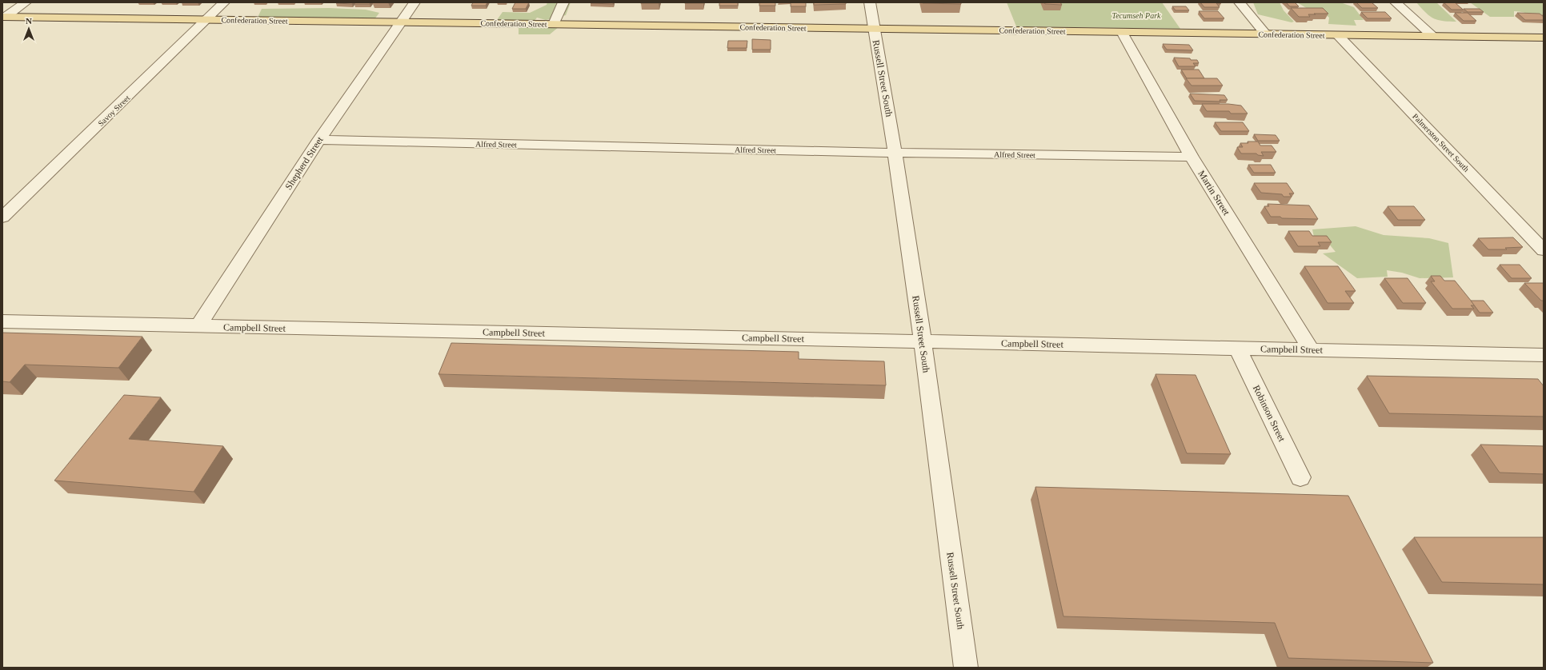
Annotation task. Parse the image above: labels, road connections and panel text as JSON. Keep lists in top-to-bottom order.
{
  "streets": {
    "main road": ["Confederation Street"],
    "street": [
      "Russell Street South",
      "Savoy Street",
      "Palmerston Street South",
      "Alfred Street",
      "Shepherd Street",
      "Martin Street",
      "Campbell Street",
      "Robinson Street"
    ]
  },
  "crossings": [
    ["Confederation Street", "Russell Street South"],
    ["Confederation Street", "Savoy Street"],
    ["Confederation Street", "Palmerston Street South"],
    ["Confederation Street", "Shepherd Street"],
    ["Confederation Street", "Martin Street"],
    ["Russell Street South", "Alfred Street"],
    ["Russell Street South", "Campbell Street"],
    ["Alfred Street", "Shepherd Street"],
    ["Alfred Street", "Martin Street"],
    ["Shepherd Street", "Campbell Street"],
    ["Martin Street", "Campbell Street"],
    ["Campbell Street", "Robinson Street"]
  ],
  "parks": ["Tecumseh Park"],
  "north": "top"
}
